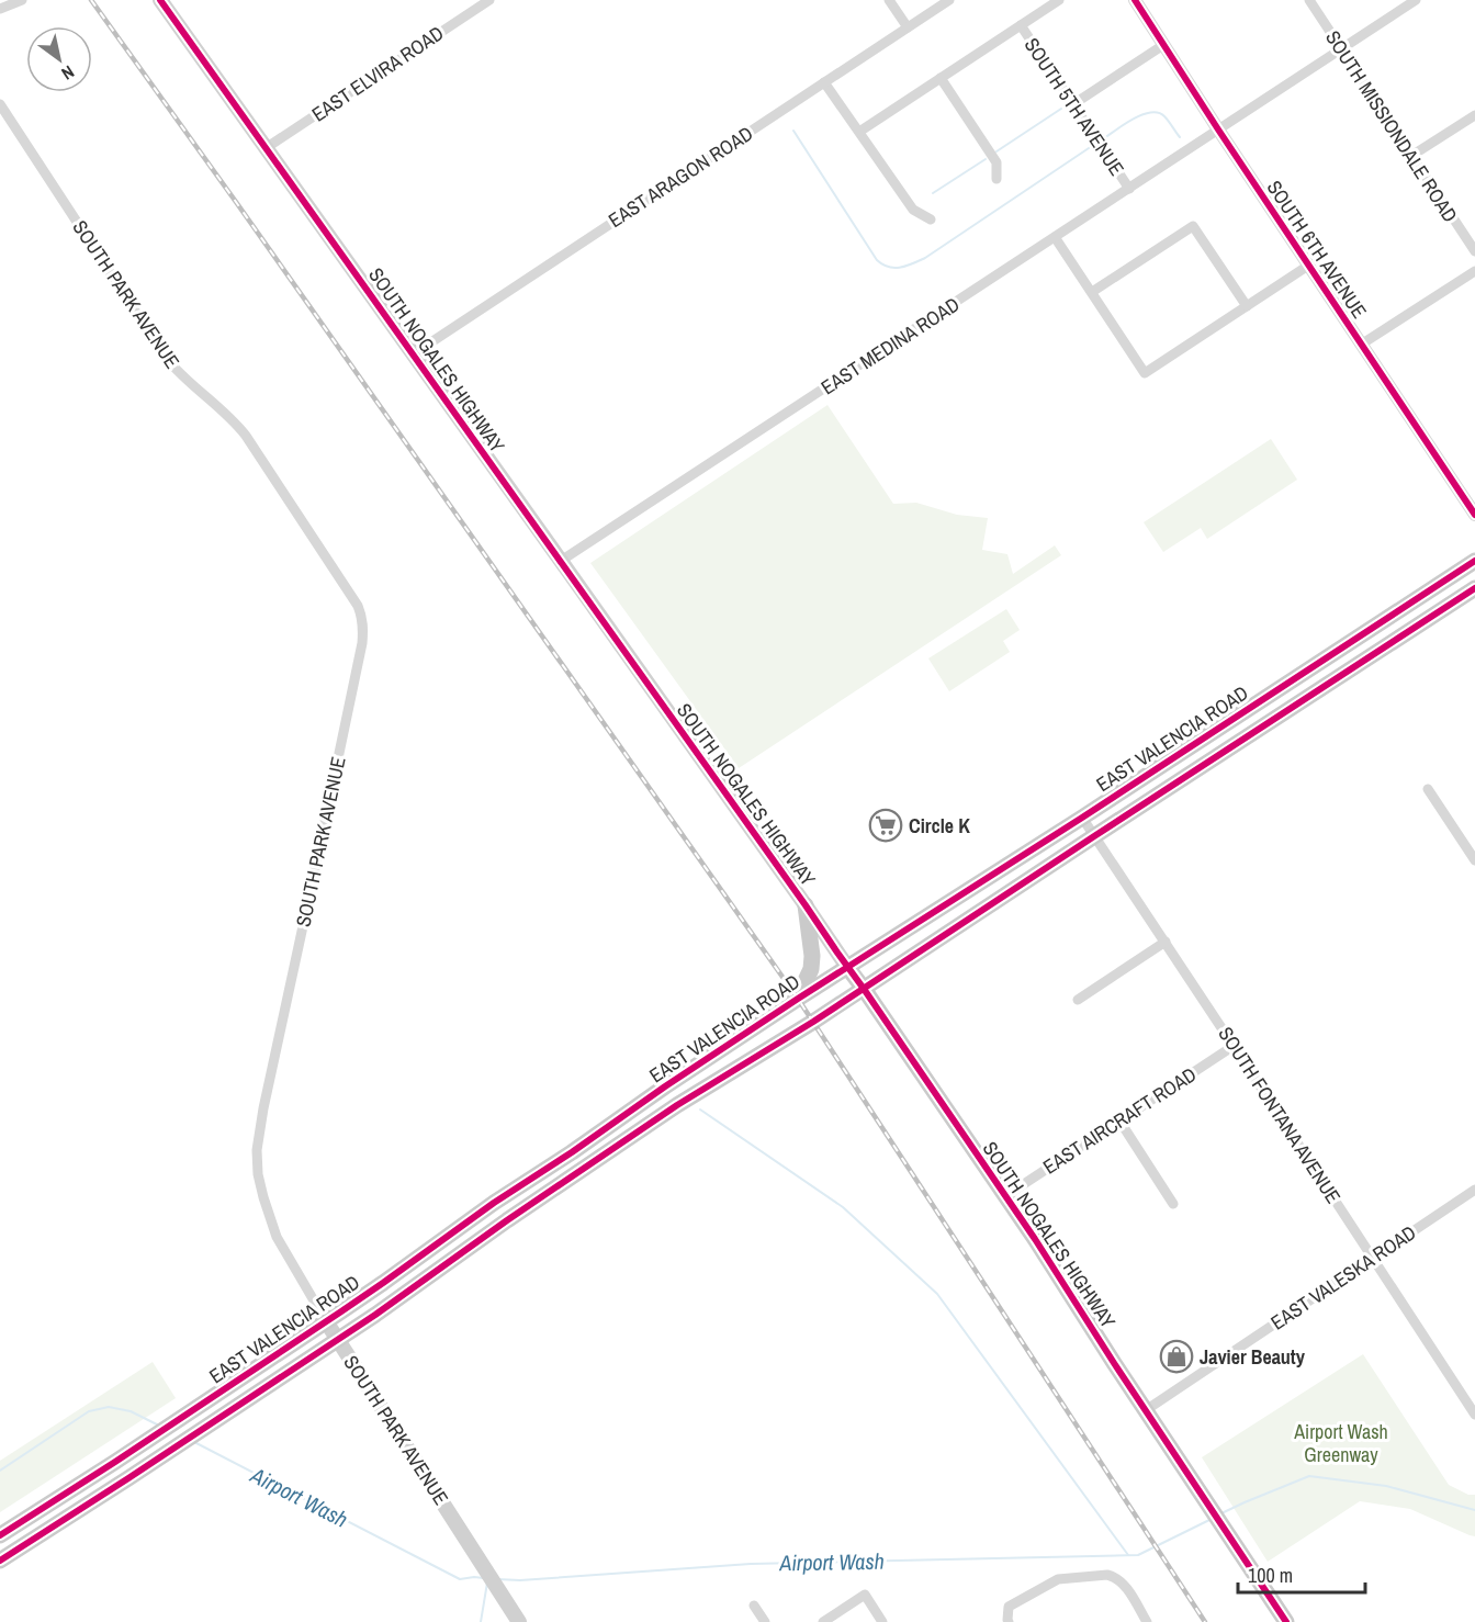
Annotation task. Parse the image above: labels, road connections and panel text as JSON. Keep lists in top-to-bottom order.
{
  "streets": {
    "main road": ["SOUTH PARK AVENUE", "SOUTH NOGALES HIGHWAY", "EAST VALENCIA ROAD"],
    "street": [
      "EAST ELVIRA ROAD",
      "SOUTH 5TH AVENUE",
      "SOUTH MISSIONDALE ROAD",
      "EAST ARAGON ROAD",
      "SOUTH 6TH AVENUE",
      "EAST MEDINA ROAD",
      "SOUTH FONTANA AVENUE",
      "EAST AIRCRAFT ROAD",
      "EAST VALESKA ROAD"
    ]
  },
  "crossings": [
    ["EAST ELVIRA ROAD", "SOUTH NOGALES HIGHWAY"],
    ["SOUTH 5TH AVENUE", "EAST MEDINA ROAD"],
    ["SOUTH MISSIONDALE ROAD", "EAST MEDINA ROAD"],
    ["EAST ARAGON ROAD", "SOUTH NOGALES HIGHWAY"],
    ["SOUTH 6TH AVENUE", "EAST MEDINA ROAD"],
    ["SOUTH PARK AVENUE", "EAST VALENCIA ROAD"],
    ["EAST MEDINA ROAD", "SOUTH NOGALES HIGHWAY"],
    ["SOUTH NOGALES HIGHWAY", "EAST VALENCIA ROAD"],
    ["SOUTH NOGALES HIGHWAY", "EAST AIRCRAFT ROAD"],
    ["SOUTH NOGALES HIGHWAY", "EAST VALESKA ROAD"],
    ["EAST VALENCIA ROAD", "SOUTH FONTANA AVENUE"],
    ["SOUTH FONTANA AVENUE", "EAST AIRCRAFT ROAD"],
    ["SOUTH FONTANA AVENUE", "EAST VALESKA ROAD"]
  ],
  "water": ["Airport Wash"],
  "parks": ["Airport Wash Greenway"],
  "places": {
    "supermarket": ["Circle K"],
    "shop": ["Javier Beauty"]
  },
  "scale_bar": "100 m",
  "north": "bottom right"
}
